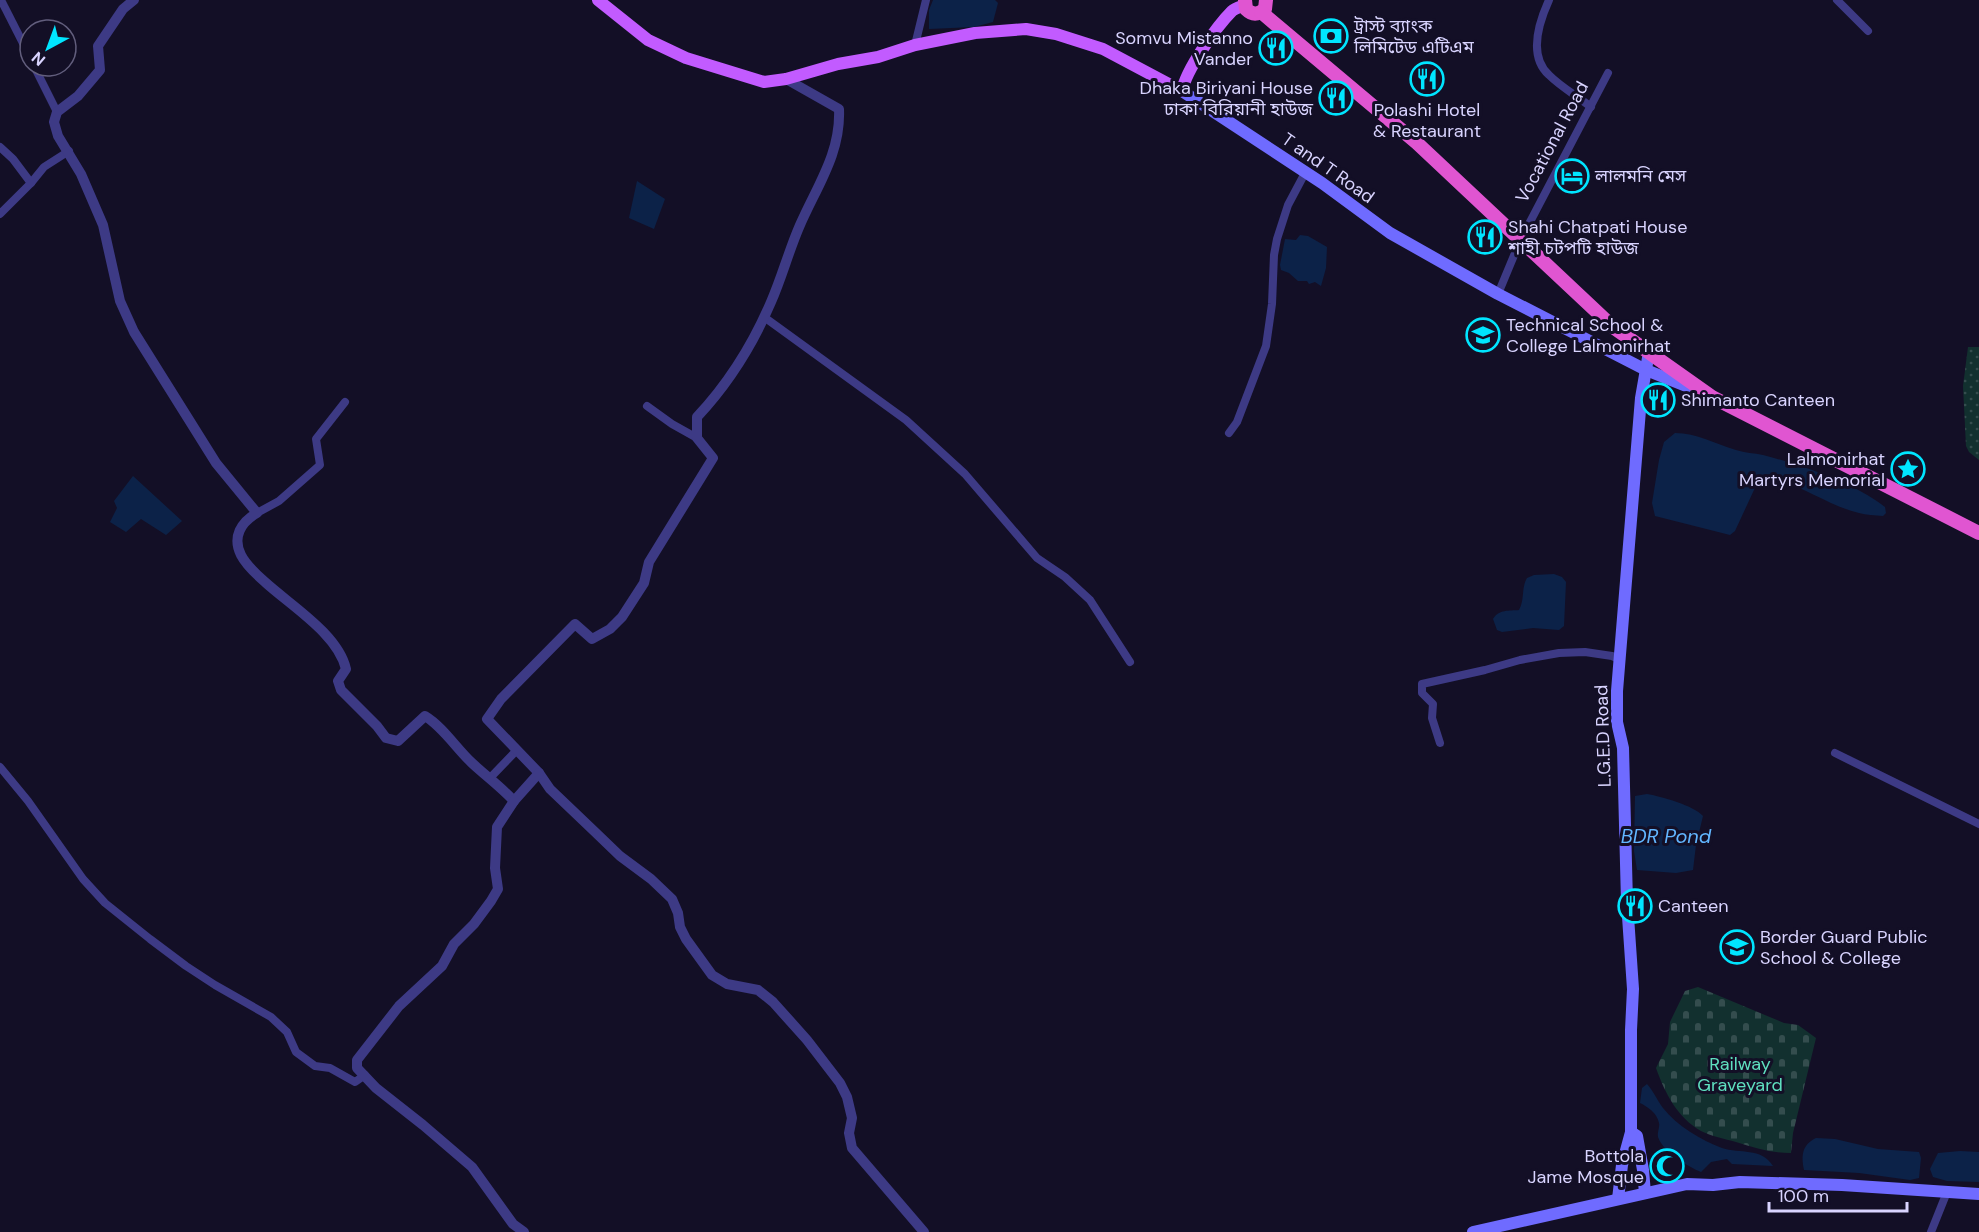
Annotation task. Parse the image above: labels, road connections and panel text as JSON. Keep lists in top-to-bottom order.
{
  "streets": {
    "main road": ["T and T Road", "L.G.E.D Road"],
    "street": ["Vocational Road"]
  },
  "crossings": [
    ["Vocational Road", "T and T Road"]
  ],
  "water": ["BDR Pond"],
  "parks": ["Railway Graveyard"],
  "places": {
    "bank": ["ট্রাস্ট ব্যাংক লিমিটেড এটিএম"],
    "restaurant": [
      "Somvu Mistanno Vander",
      "Polashi Hotel & Restaurant",
      "Dhaka Biriyani House ঢাকা বিরিয়ানী হাউজ",
      "Shahi Chatpati House শাহী চটপটি হাউজ",
      "Shimanto Canteen",
      "Canteen"
    ],
    "hotel": ["লালমনি মেস"],
    "school or university": ["Technical School & College Lalmonirhat", "Border Guard Public School & College"],
    "place": ["Lalmonirhat Martyrs Memorial"],
    "mosque": ["Bottola Jame Mosque"]
  },
  "scale_bar": "100 m",
  "north": "bottom left"
}
